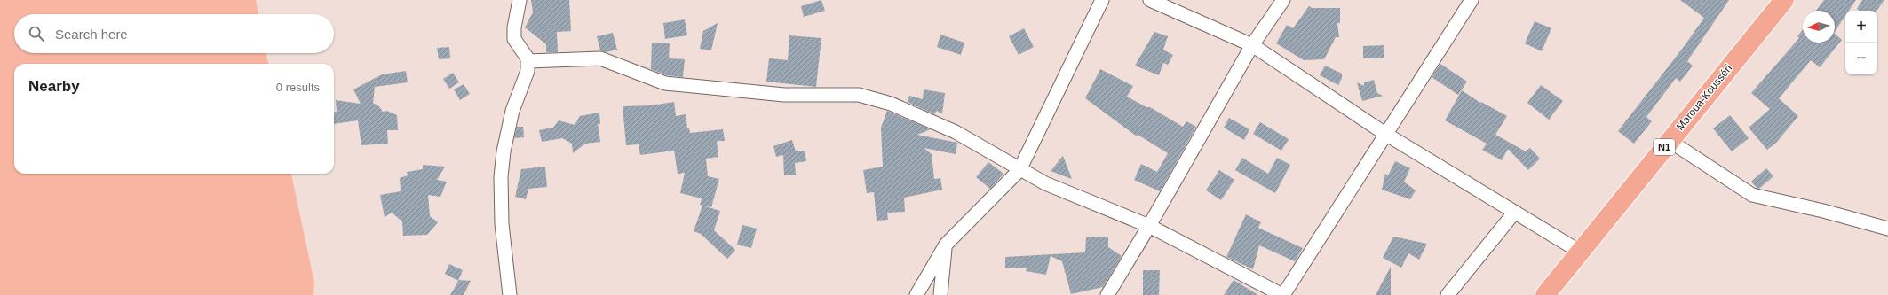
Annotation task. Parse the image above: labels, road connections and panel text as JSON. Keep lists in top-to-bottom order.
{
  "streets": {
    "highway": ["Maroua-Kousséri", "N1"]
  },
  "north": "left",
  "page": {
    "map_buttons": ["+", "−"],
    "search": "Search here",
    "heading": ["Nearby", "0 results"]
  }
}
